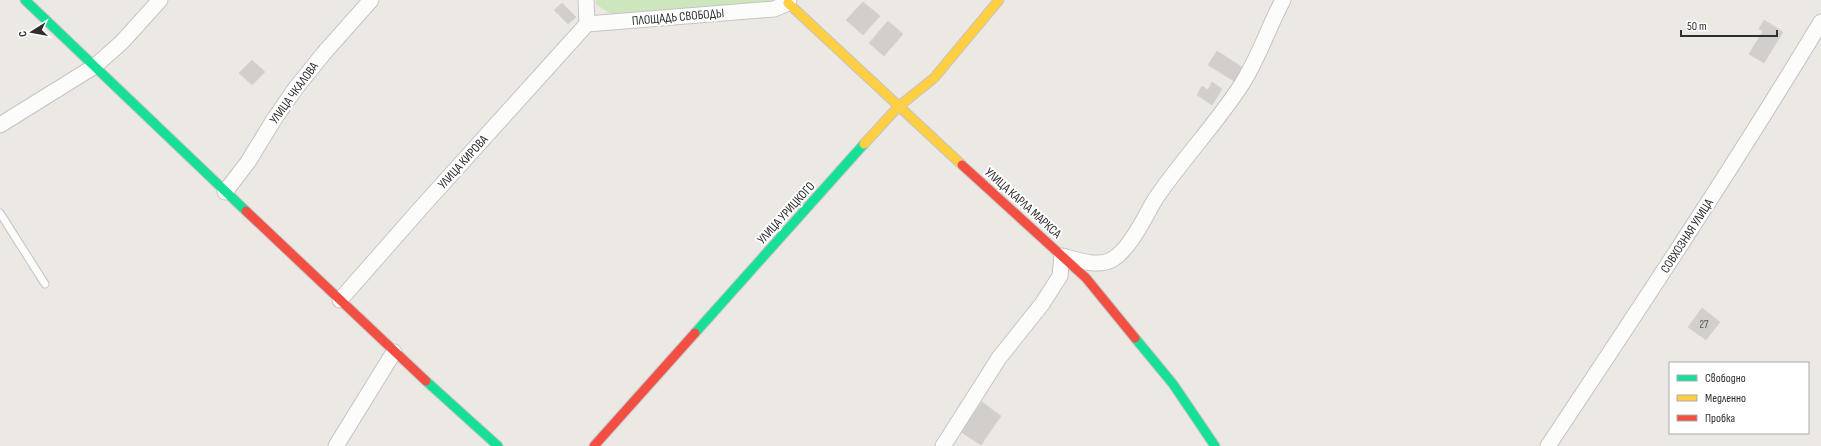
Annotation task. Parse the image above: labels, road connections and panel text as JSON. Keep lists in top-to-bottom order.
{
  "streets": {
    "street": [
      "ПЛОЩАДЬ СВОБОДЫ",
      "УЛИЦА ЧКАЛОВА",
      "УЛИЦА КИРОВА",
      "УЛИЦА КАРЛА МАРКСА",
      "УЛИЦА УРИЦКОГО",
      "СОВХОЗНАЯ УЛИЦА"
    ]
  },
  "crossings": [
    ["ПЛОЩАДЬ СВОБОДЫ", "УЛИЦА КИРОВА"],
    ["ПЛОЩАДЬ СВОБОДЫ", "УЛИЦА КАРЛА МАРКСА"],
    ["УЛИЦА КАРЛА МАРКСА", "УЛИЦА УРИЦКОГО"]
  ],
  "house_numbers": ["27"],
  "legend": ["Свободно", "Медленно", "Пробка"],
  "scale_bar": "50 m",
  "north": "left"
}
